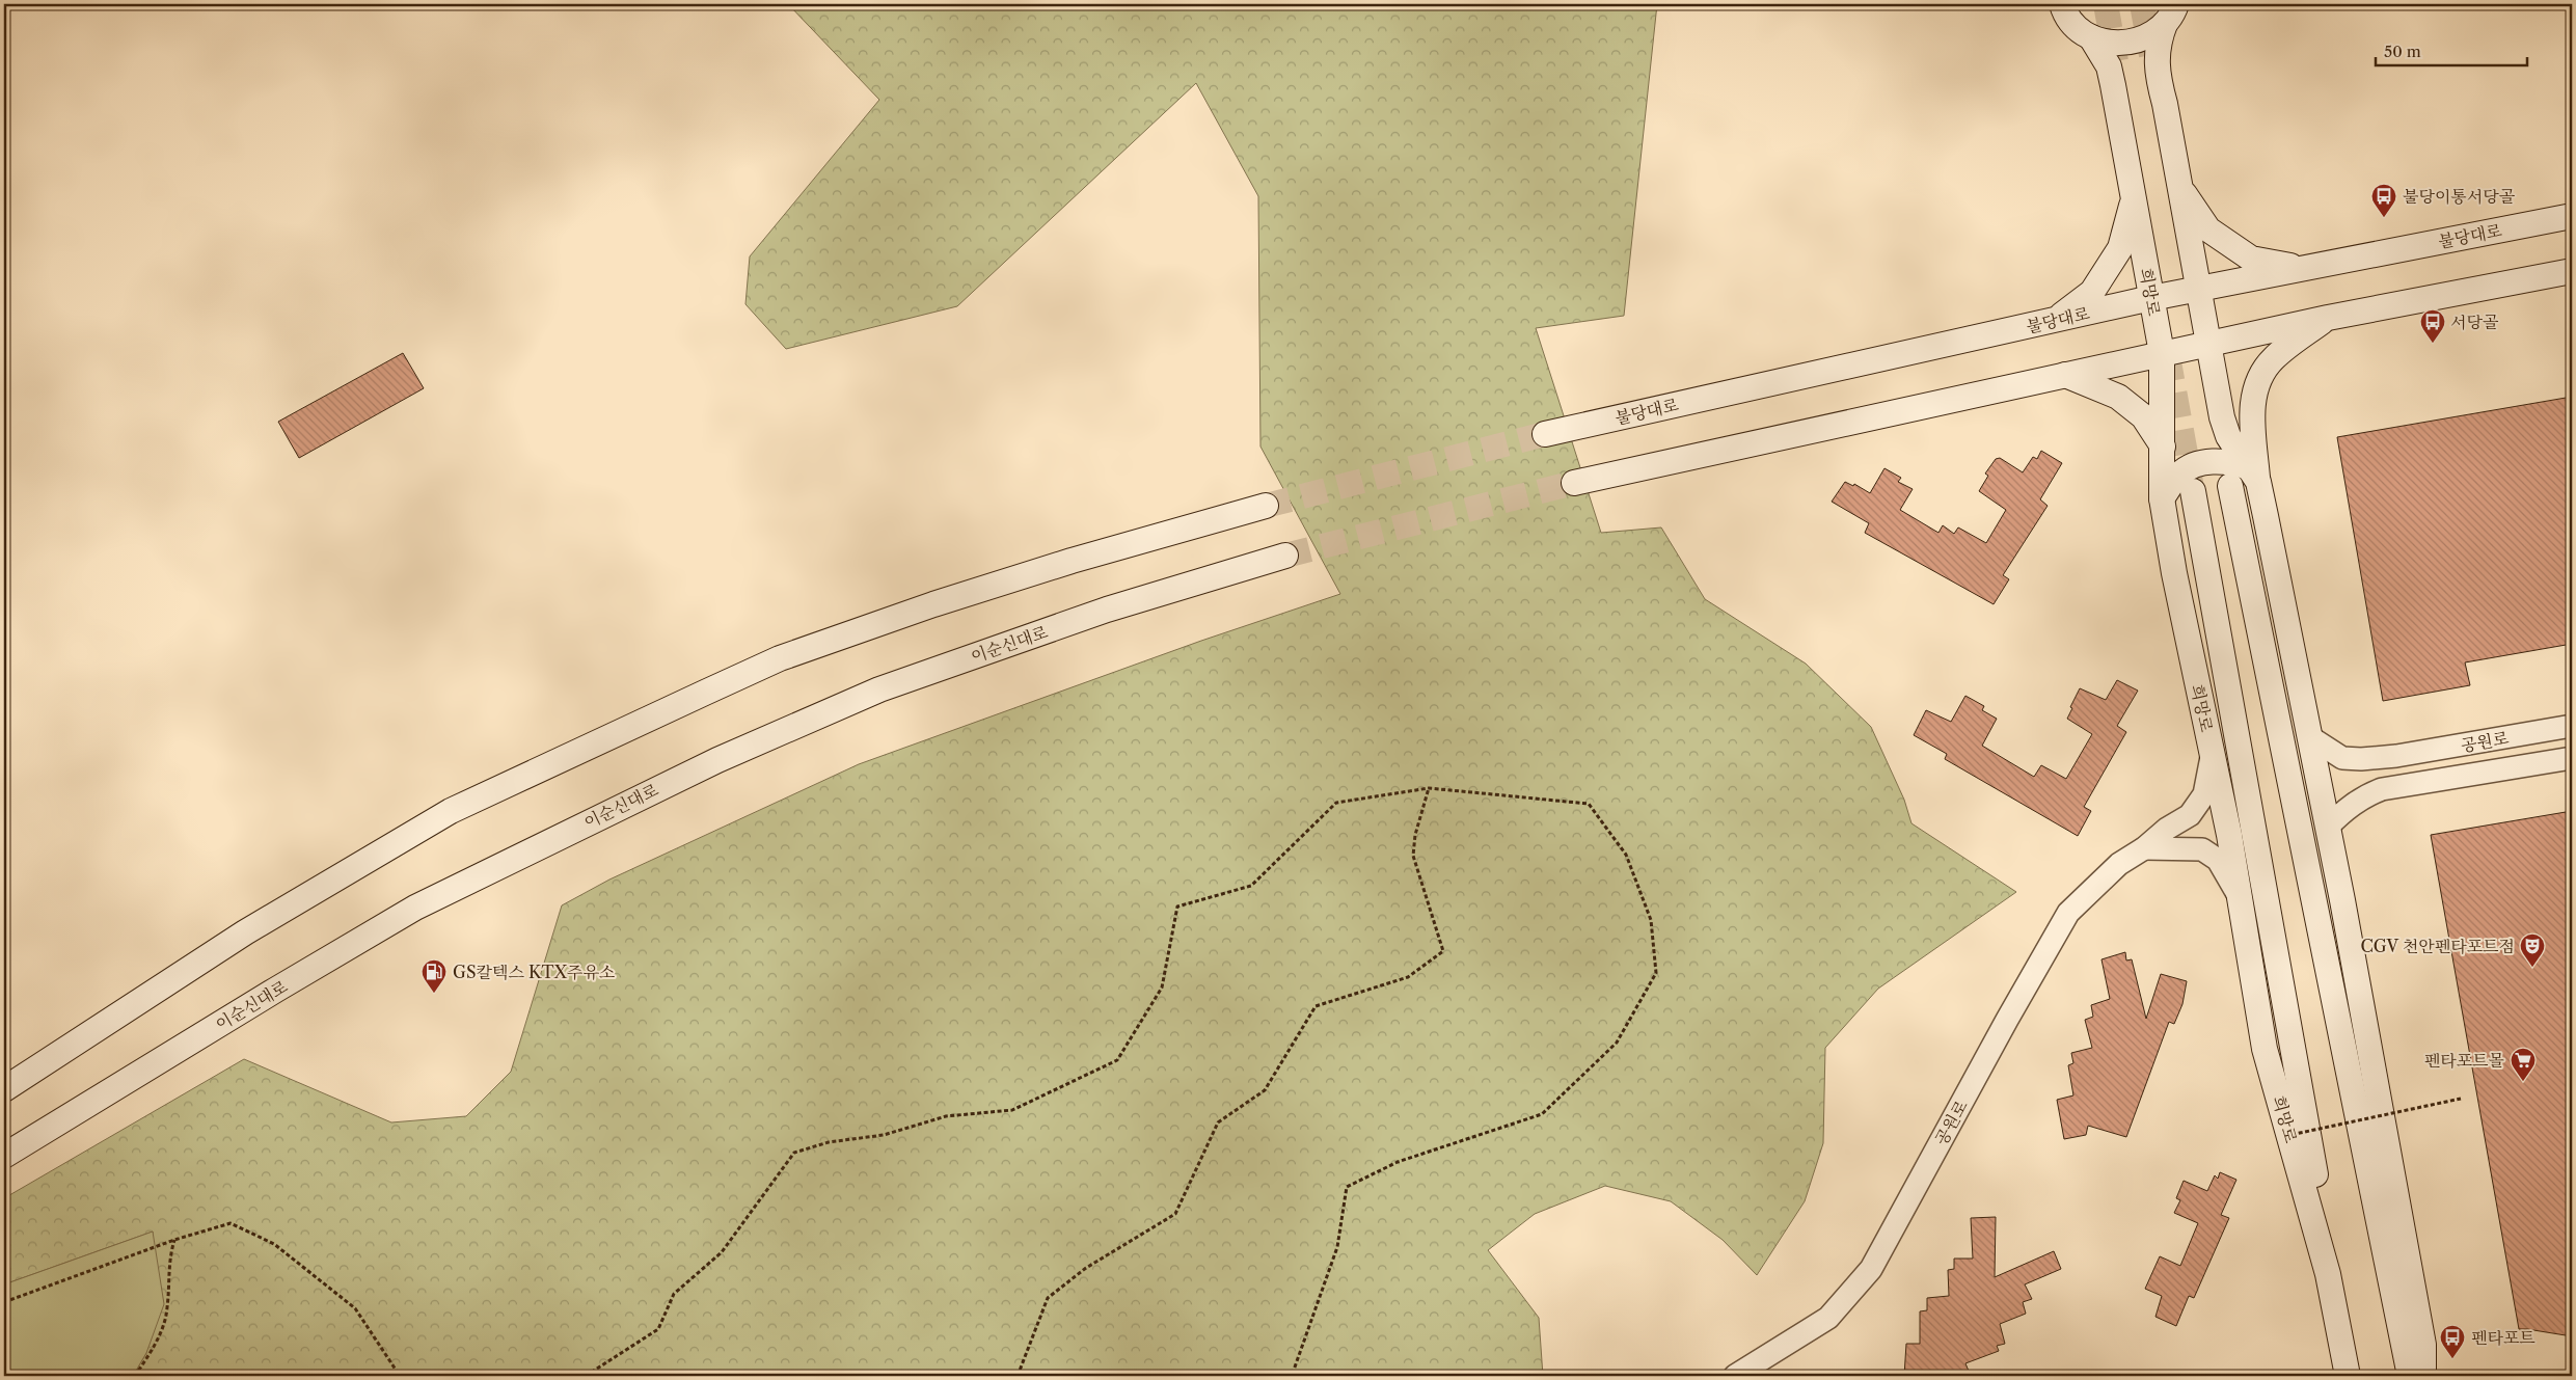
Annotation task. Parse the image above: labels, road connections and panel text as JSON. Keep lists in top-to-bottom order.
{
  "streets": {
    "main road": ["불당대로", "희망로", "이순신대로"],
    "street": ["공원로"]
  },
  "crossings": [
    ["불당대로", "희망로"],
    ["희망로", "공원로"]
  ],
  "places": {
    "bus stop": ["불당이통서당골", "서당골", "펜타포트"],
    "theatre": ["CGV 천안펜타포트점"],
    "fuel station": ["GS칼텍스 KTX주유소"],
    "supermarket": ["펜타포트몰"]
  },
  "scale_bar": "50 m"
}
